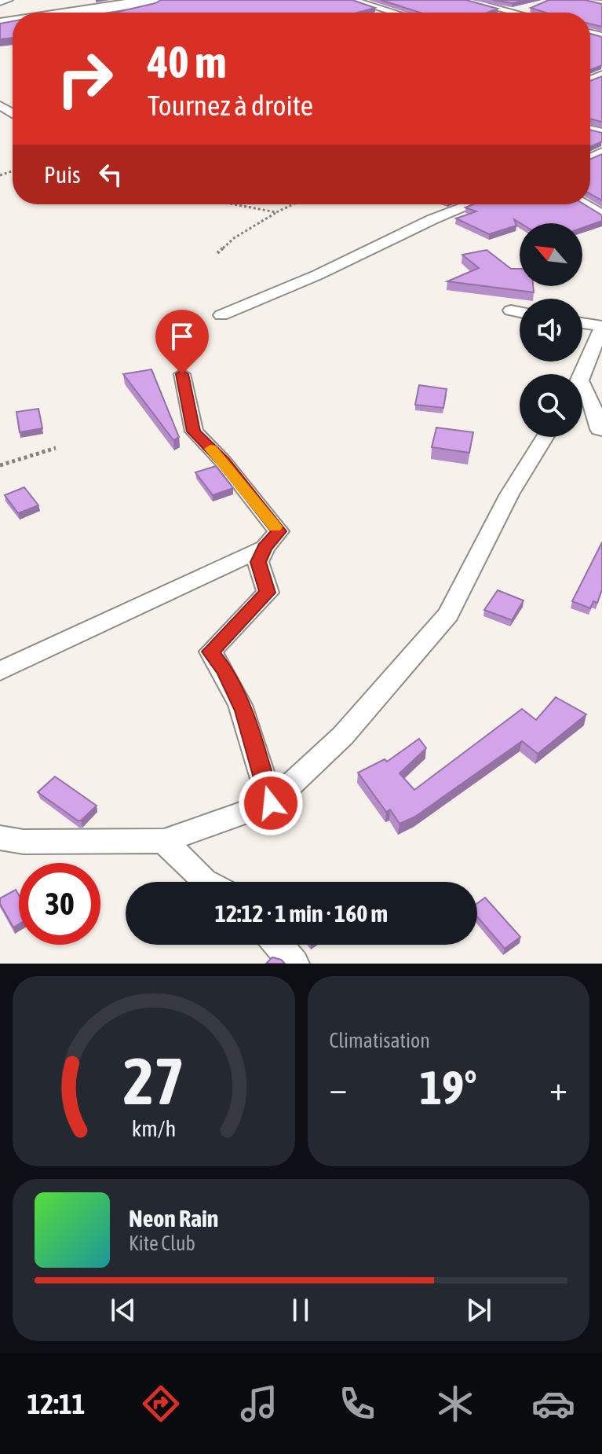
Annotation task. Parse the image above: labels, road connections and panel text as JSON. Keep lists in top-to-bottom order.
{
  "north": "top left",
  "page": {
    "turn": ["40 m", "Tournez à droite"],
    "then": "Puis",
    "limit": "30",
    "trip": "12:12 · 1 min · 160 m",
    "tile": "Climatisation",
    "heat": ["−", "19°", "+"],
    "song": ["Neon Rain", "Kite Club"],
    "tabs": "12:11",
    "gauge": ["27", "km/h"]
  }
}
